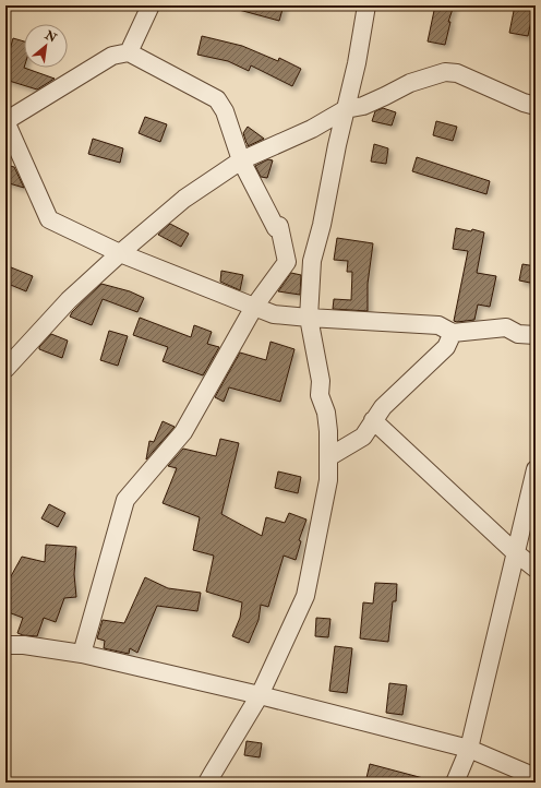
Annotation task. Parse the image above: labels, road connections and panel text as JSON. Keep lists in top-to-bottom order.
{
  "north": "top right"
}
